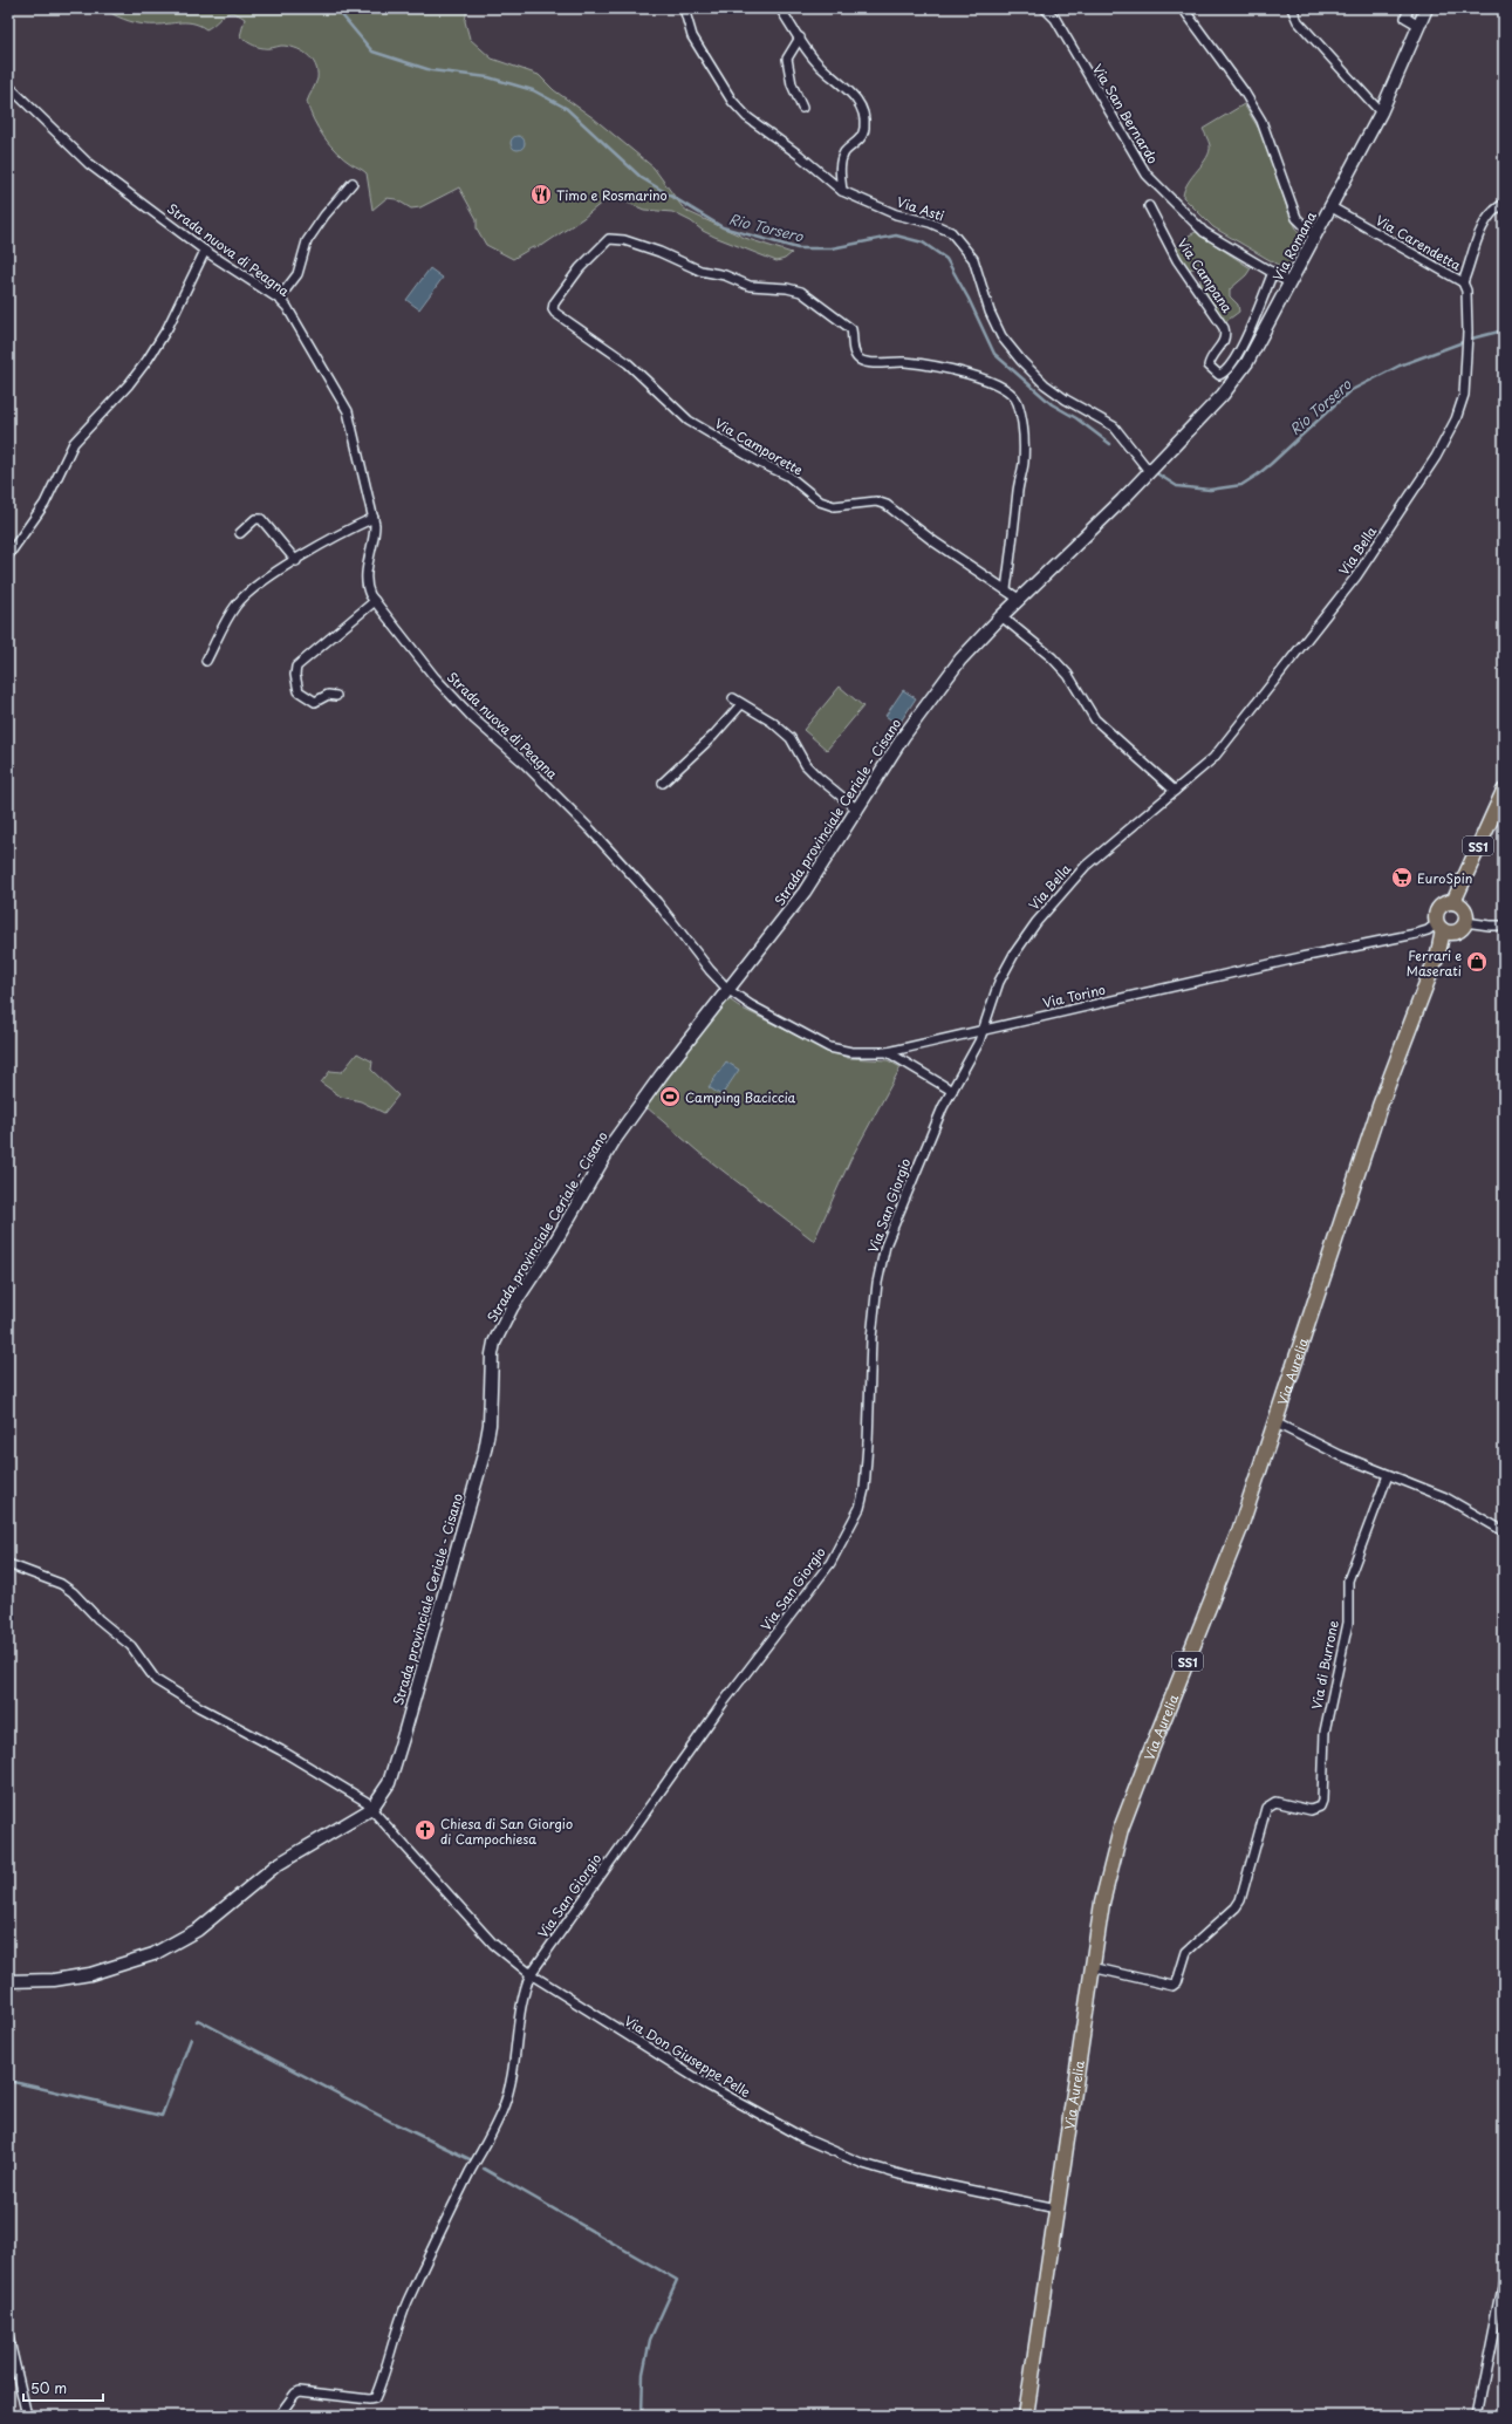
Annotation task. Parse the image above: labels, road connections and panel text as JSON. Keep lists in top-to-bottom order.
{
  "streets": {
    "main road": [
      "Via Romana",
      "Strada provinciale Ceriale - Cisano",
      "SS1",
      "Via Aurelia"
    ],
    "street": [
      "Via San Bernardo",
      "Via Asti",
      "Via Carendetta",
      "Strada nuova di Peagna",
      "Via Campana",
      "Via Camporette",
      "Via Bella",
      "Via Torino",
      "Via San Giorgio",
      "Via di Burrone",
      "Via Don Giuseppe Pelle"
    ]
  },
  "crossings": [
    ["Via San Bernardo", "Via Romana"],
    ["Via San Bernardo", "Via Campana"],
    ["Via Asti", "Via Romana"],
    ["Via Asti", "Strada provinciale Ceriale - Cisano"],
    ["Via Carendetta", "Via Romana"],
    ["Via Carendetta", "Via Bella"],
    ["Via Romana", "Strada provinciale Ceriale - Cisano"],
    ["Strada nuova di Peagna", "Strada provinciale Ceriale - Cisano"],
    ["Strada nuova di Peagna", "Via Torino"],
    ["Via Camporette", "Strada provinciale Ceriale - Cisano"],
    ["Via Bella", "Via Torino"],
    ["Via Bella", "Via San Giorgio"],
    ["Strada provinciale Ceriale - Cisano", "Via Torino"],
    ["Strada provinciale Ceriale - Cisano", "Via Don Giuseppe Pelle"],
    ["SS1", "Via Torino"],
    ["SS1", "Via Aurelia"],
    ["Via Torino", "Via San Giorgio"],
    ["Via Torino", "Via Aurelia"],
    ["Via San Giorgio", "Via Don Giuseppe Pelle"],
    ["Via Aurelia", "Via di Burrone"],
    ["Via Aurelia", "Via Don Giuseppe Pelle"]
  ],
  "water": ["Rio Torsero"],
  "places": {
    "restaurant": ["Timo e Rosmarino"],
    "supermarket": ["EuroSpin"],
    "shop": ["Ferrari e Maserati"],
    "sports": ["Camping Baciccia"],
    "church": ["Chiesa di San Giorgio di Campochiesa"]
  },
  "scale_bar": "50 m"
}
